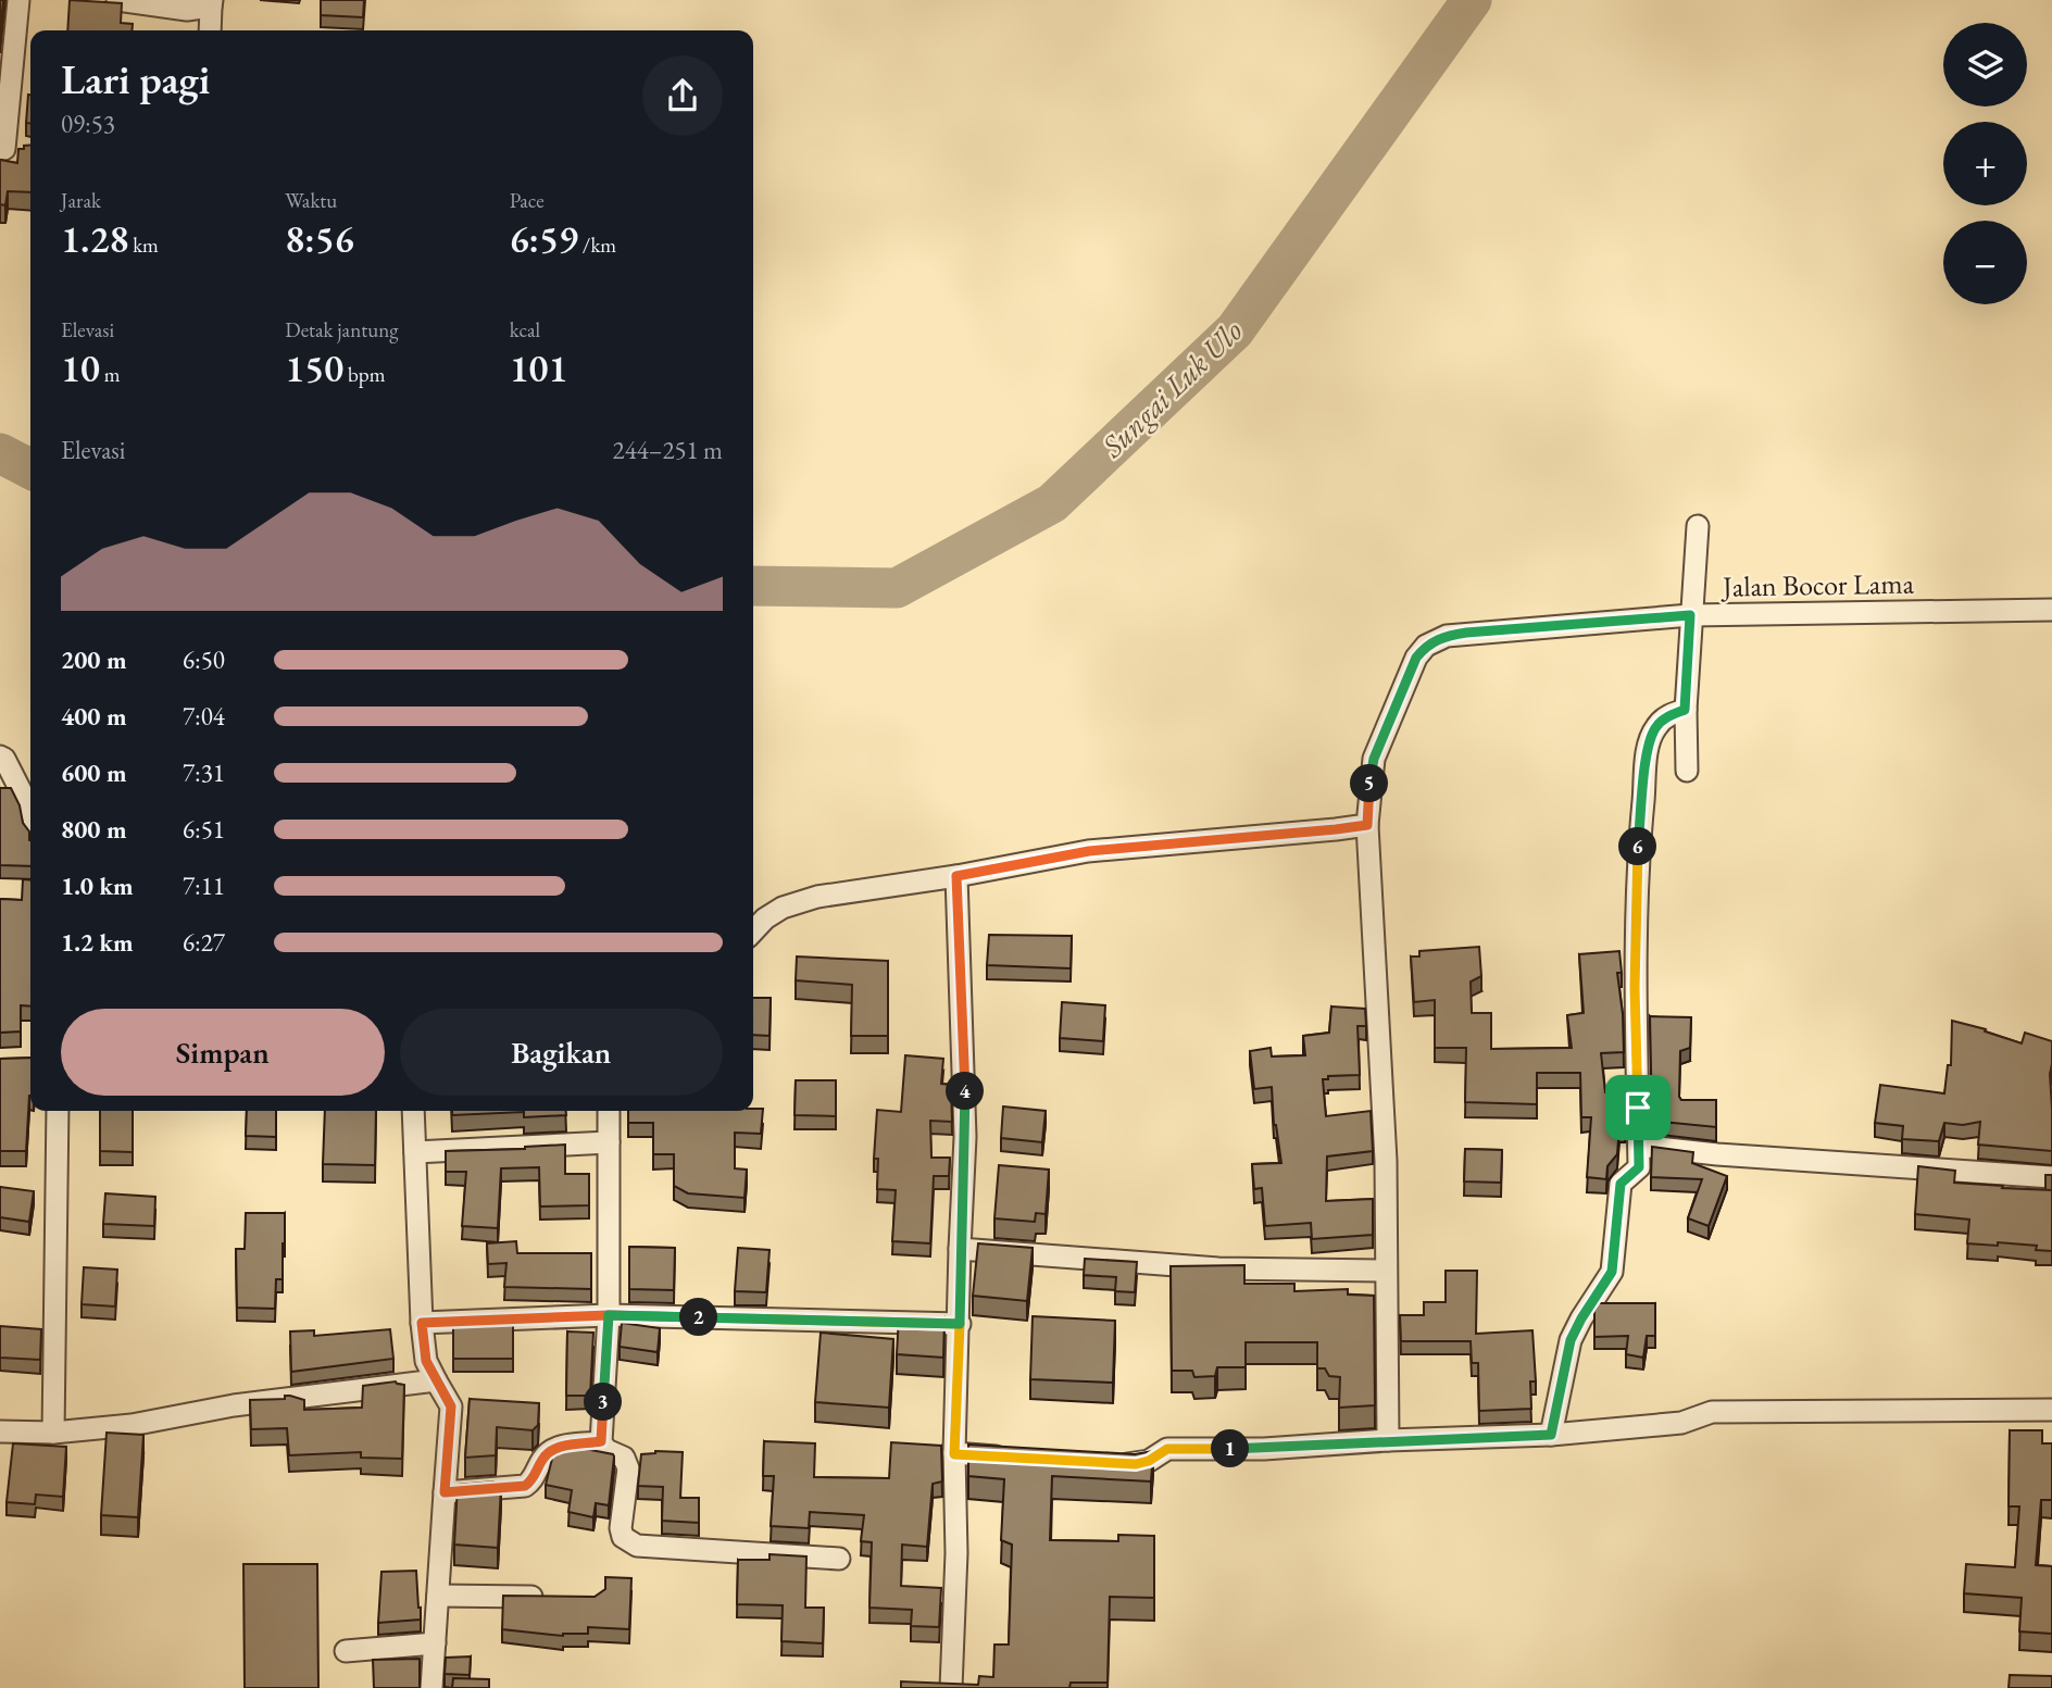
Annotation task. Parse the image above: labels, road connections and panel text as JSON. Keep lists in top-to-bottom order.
{
  "streets": {
    "street": ["Jalan Bocor Lama"]
  },
  "water": ["Sungai Luk Ulo"],
  "page": {
    "map_buttons": ["+", "−"],
    "heading": ["Lari pagi", "09:53"],
    "stats": [
      ["Jarak", "1.28 km"],
      ["Waktu", "8:56"],
      ["Pace", "6:59 /km"],
      ["Elevasi", "10 m"],
      ["Detak jantung", "150 bpm"],
      ["kcal", "101"]
    ],
    "chart": ["Elevasi", "244–251 m"],
    "list": [
      {
        "name": "200 m",
        "note": "6:50"
      },
      {
        "name": "400 m",
        "note": "7:04"
      },
      {
        "name": "600 m",
        "note": "7:31"
      },
      {
        "name": "800 m",
        "note": "6:51"
      },
      {
        "name": "1.0 km",
        "note": "7:11"
      },
      {
        "name": "1.2 km",
        "note": "6:27"
      }
    ],
    "pins": [
      "5",
      "6",
      "4",
      "2",
      "3",
      "1"
    ],
    "buttons": ["Simpan", "Bagikan"]
  }
}
